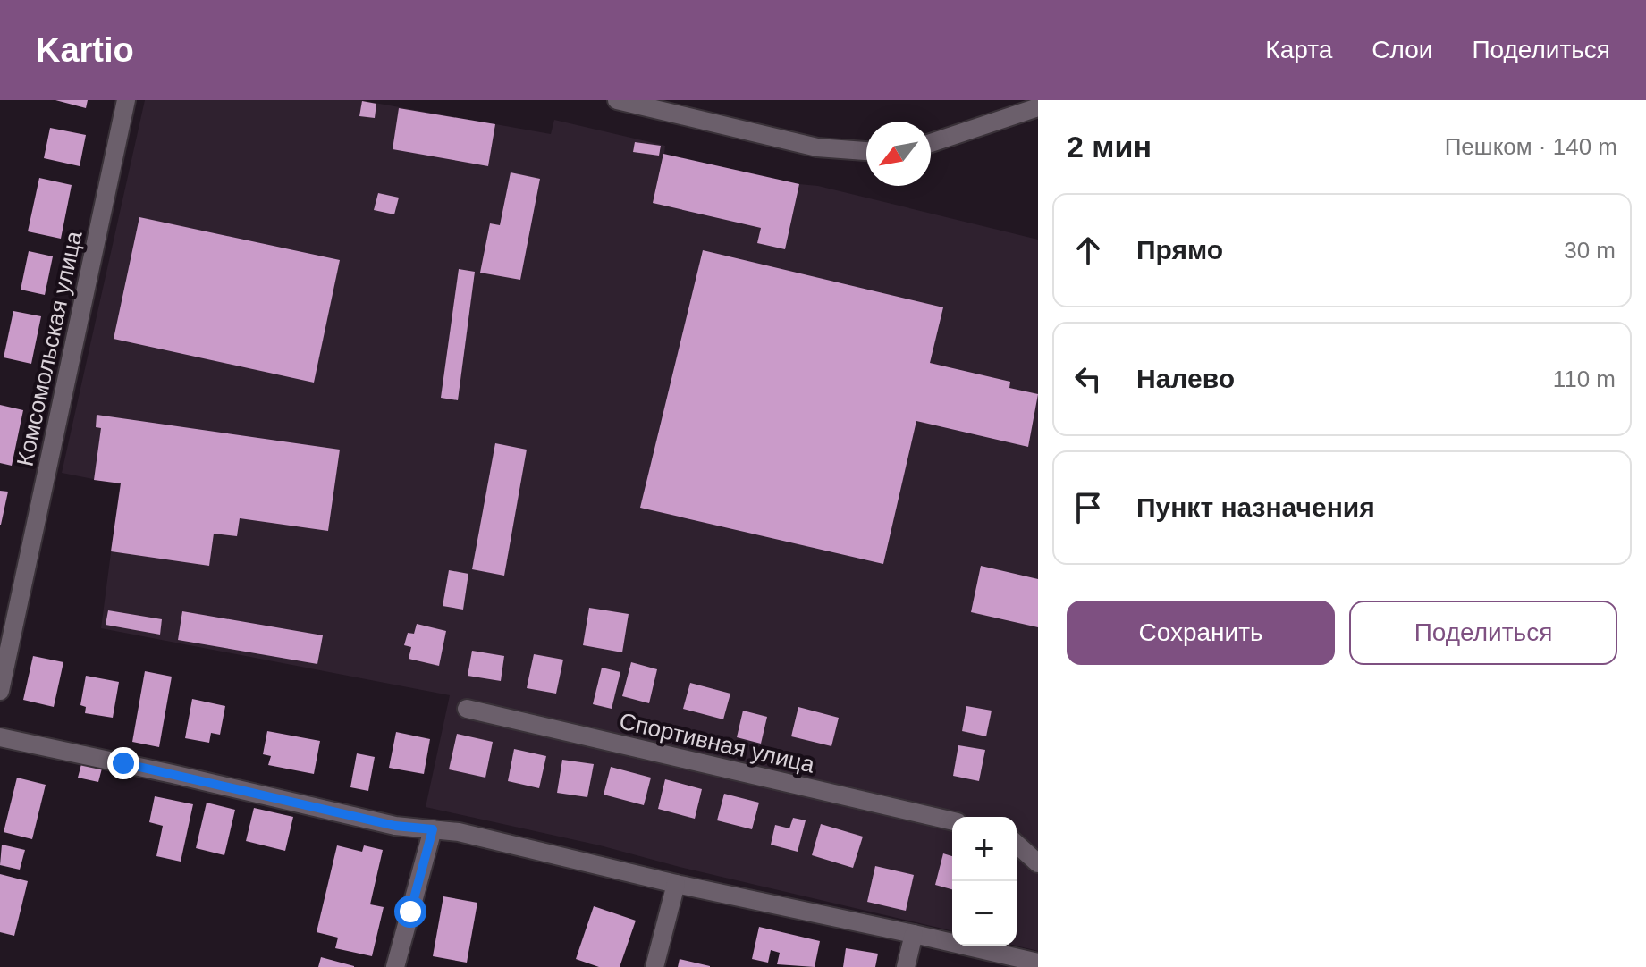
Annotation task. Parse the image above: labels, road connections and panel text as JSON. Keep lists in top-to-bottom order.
{
  "streets": {
    "street": ["Комсомольская улица", "Спортивная улица"]
  },
  "north": "bottom left",
  "page": {
    "header": "Kartio",
    "nav": ["Карта", "Слои", "Поделиться"],
    "heading": ["2 мин", "Пешком · 140 m"],
    "list": [
      ["Прямо", "30 m"],
      ["Налево", "110 m"],
      "Пункт назначения"
    ],
    "buttons": ["Сохранить", "Поделиться"],
    "map_buttons": ["+", "−"]
  }
}
